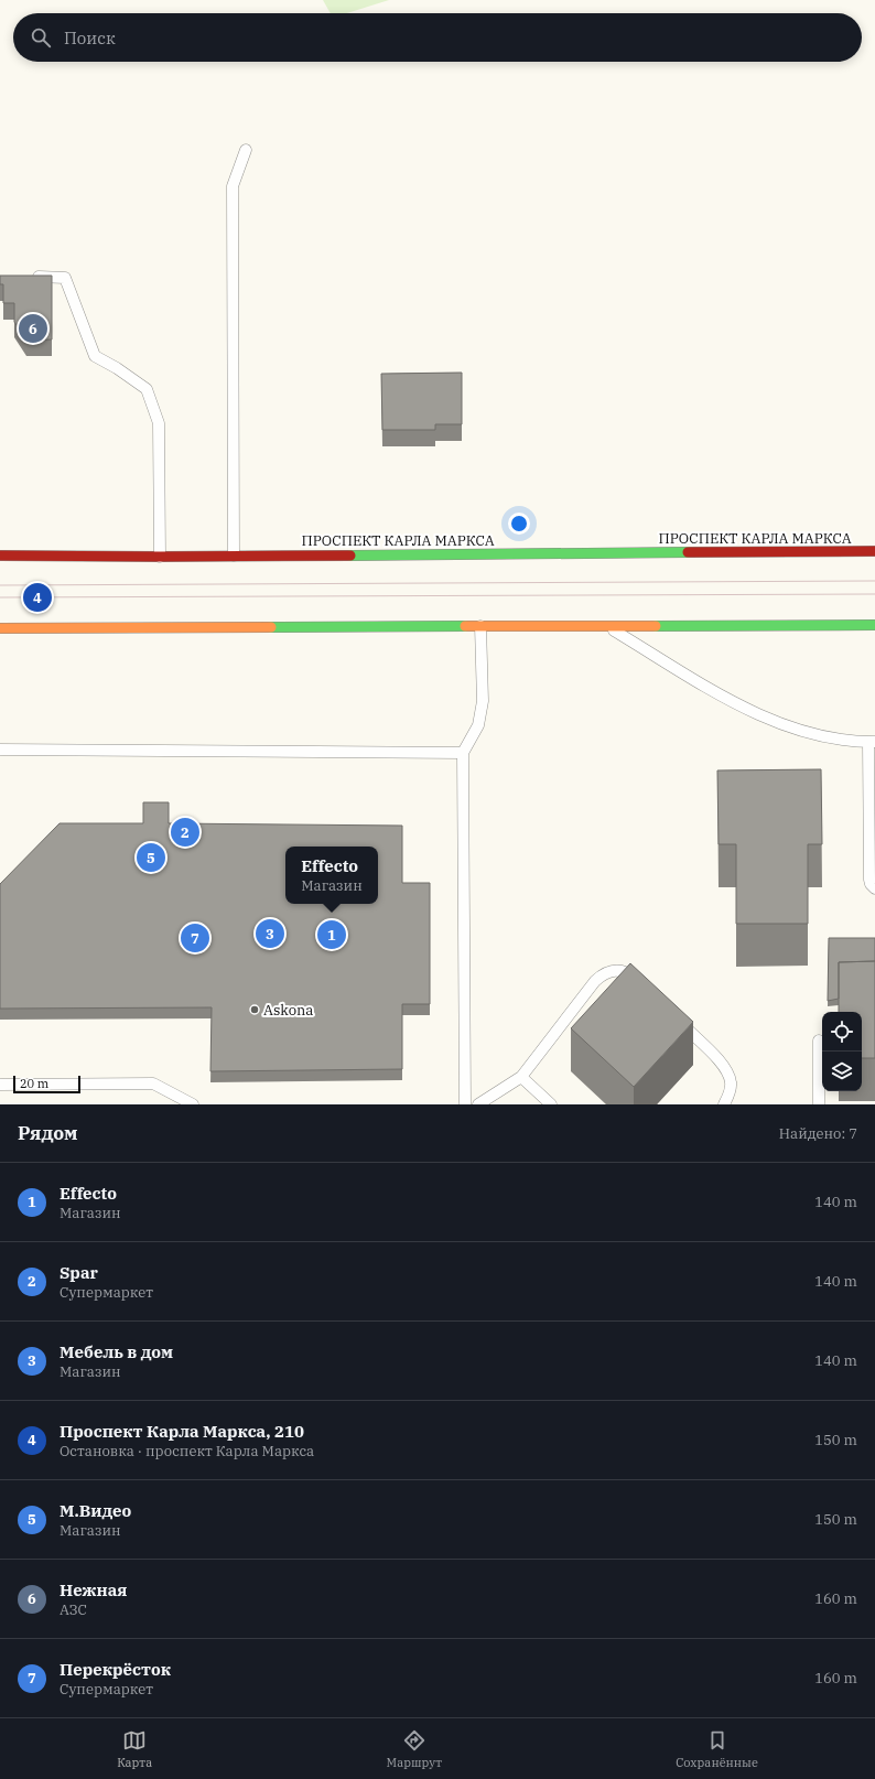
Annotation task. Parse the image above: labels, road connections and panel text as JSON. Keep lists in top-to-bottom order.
{
  "streets": {
    "main road": ["ПРОСПЕКТ КАРЛА МАРКСА"]
  },
  "places": ["Askona"],
  "scale_bar": "20 m",
  "page": {
    "search": "Поиск",
    "pins": [
      "6",
      "4",
      "2",
      "5",
      "3",
      "1",
      "7"
    ],
    "popup": ["Effecto", "Магазин"],
    "scale": "20 m",
    "heading": ["Рядом", "Найдено: 7"],
    "list": [
      {
        "mark": "1",
        "name": "Effecto",
        "note": "Магазин",
        "value": "140 m"
      },
      {
        "mark": "2",
        "name": "Spar",
        "note": "Супермаркет",
        "value": "140 m"
      },
      {
        "mark": "3",
        "name": "Мебель в дом",
        "note": "Магазин",
        "value": "140 m"
      },
      {
        "mark": "4",
        "name": "Проспект Карла Маркса, 210",
        "note": "Остановка · проспект Карла Маркса",
        "value": "150 m"
      },
      {
        "mark": "5",
        "name": "М.Видео",
        "note": "Магазин",
        "value": "150 m"
      },
      {
        "mark": "6",
        "name": "Нежная",
        "note": "АЗС",
        "value": "160 m"
      },
      {
        "mark": "7",
        "name": "Перекрёсток",
        "note": "Супермаркет",
        "value": "160 m"
      }
    ],
    "nav": ["Карта", "Маршрут", "Сохранённые"]
  }
}
